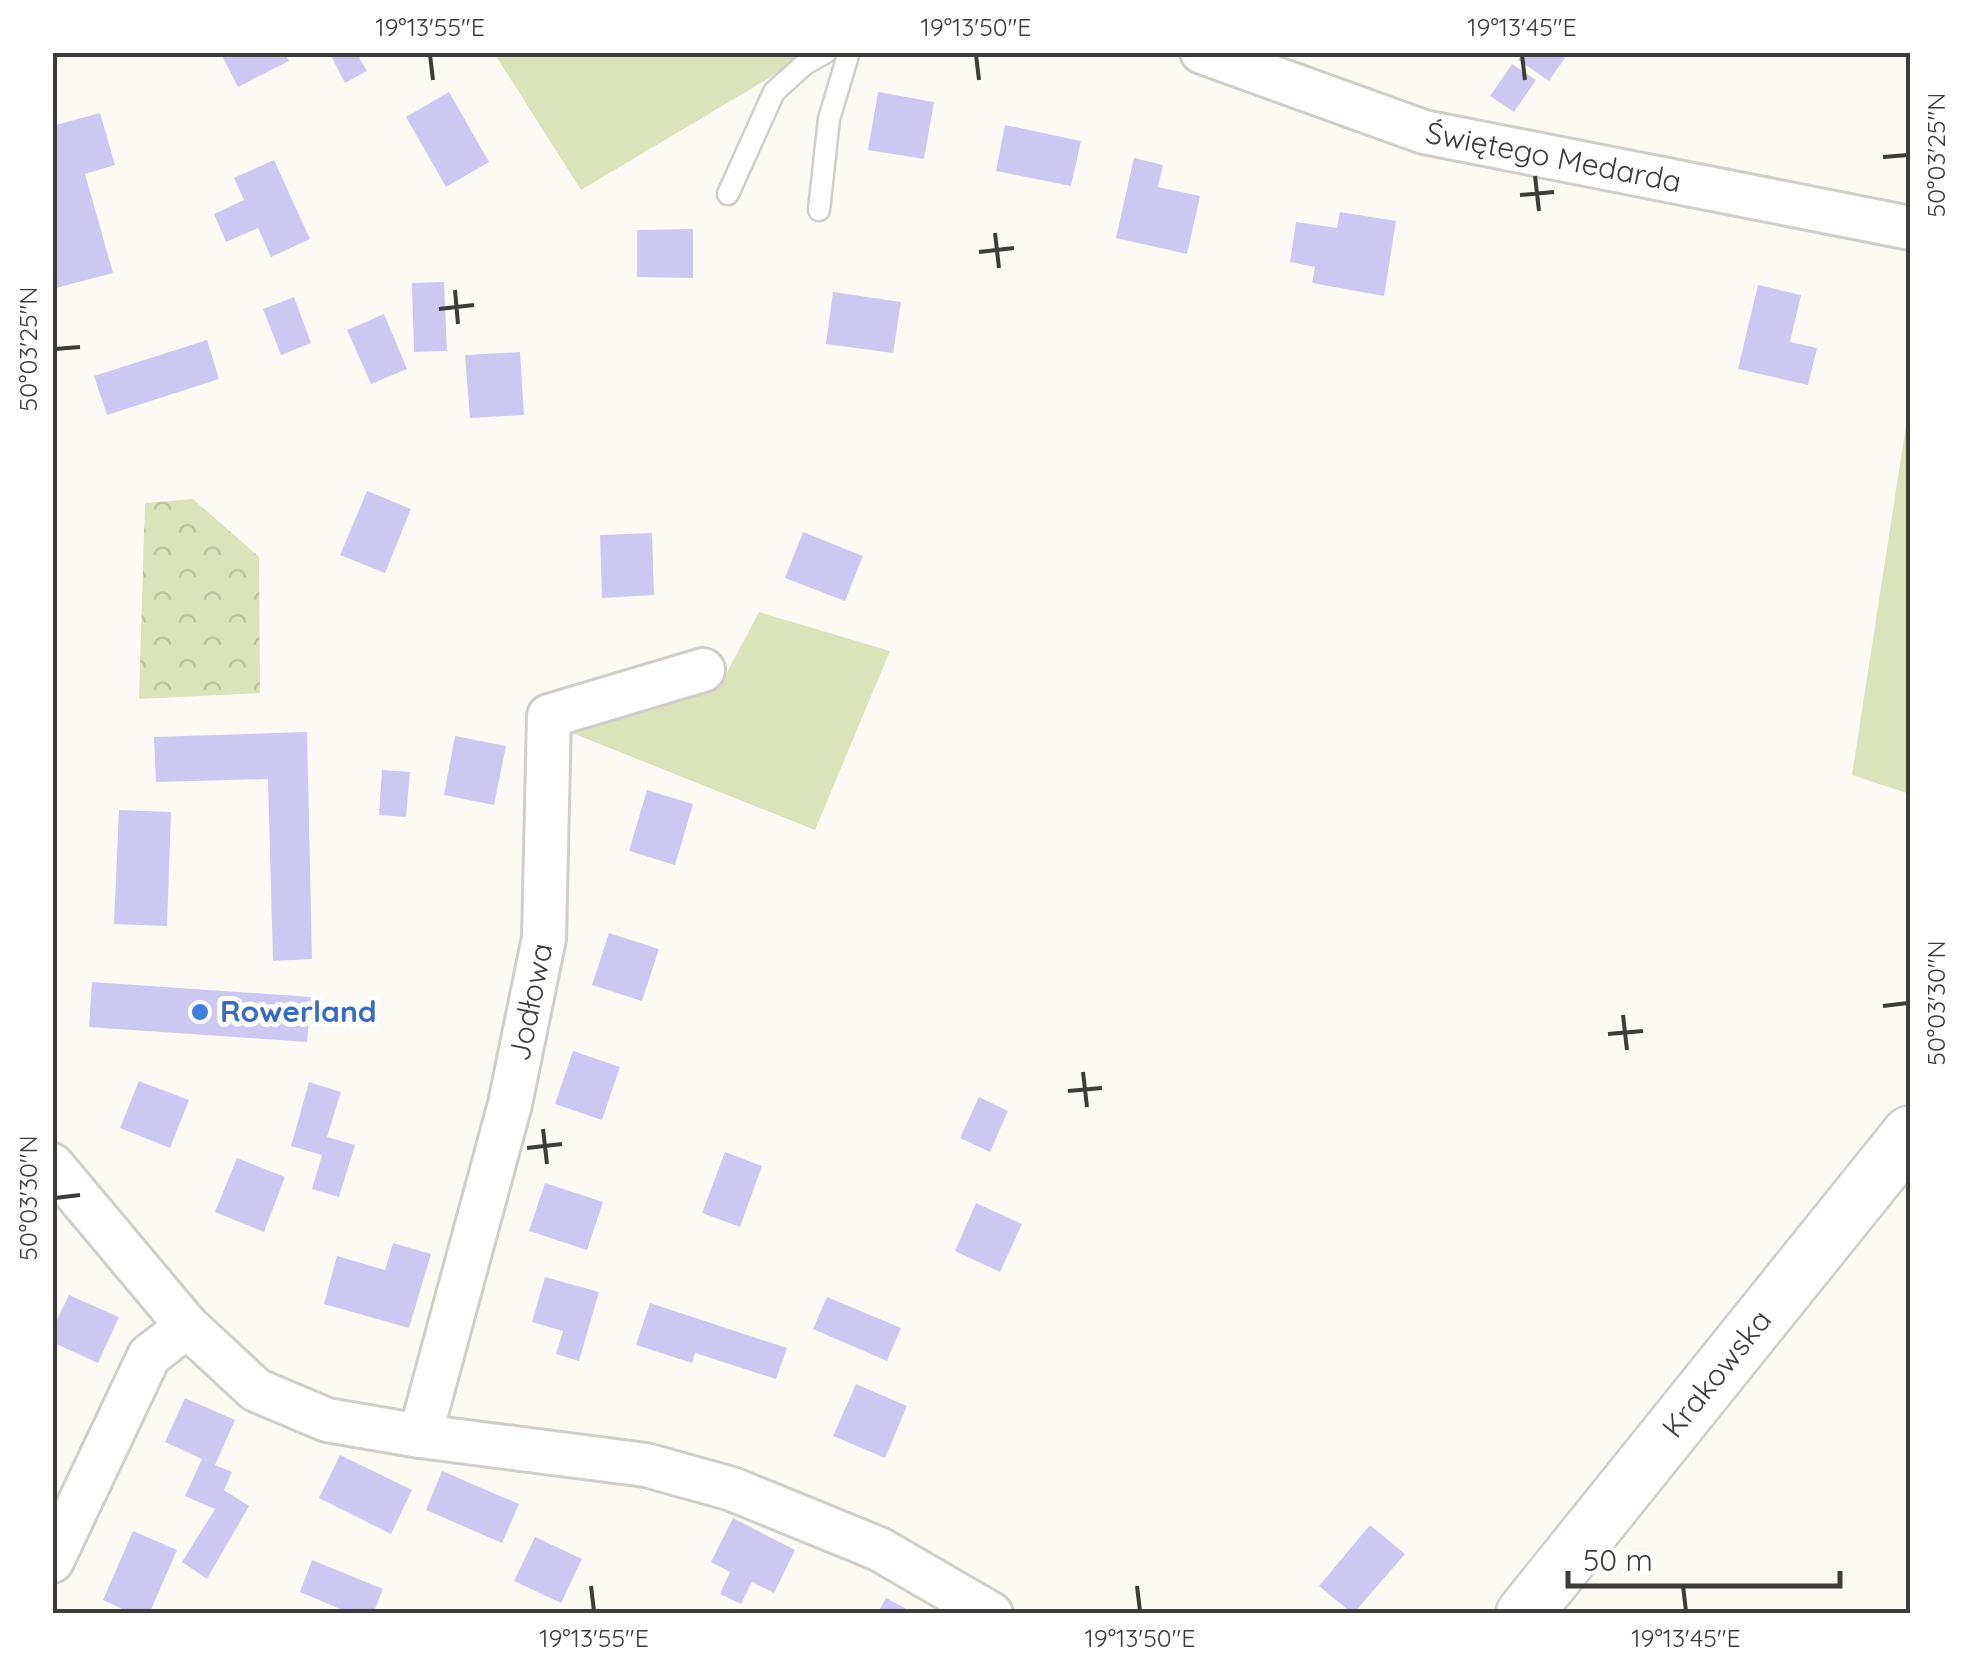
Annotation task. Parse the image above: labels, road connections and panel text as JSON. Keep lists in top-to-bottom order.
{
  "streets": {
    "street": ["Świętego Medarda", "Jodłowa", "Krakowska"]
  },
  "places": ["Rowerland"],
  "scale_bar": "50 m",
  "coordinates": [
    "19°13'55\"E",
    "19°13'50\"E",
    "19°13'45\"E",
    "50°03'25\"N",
    "50°03'30\"N"
  ]
}
